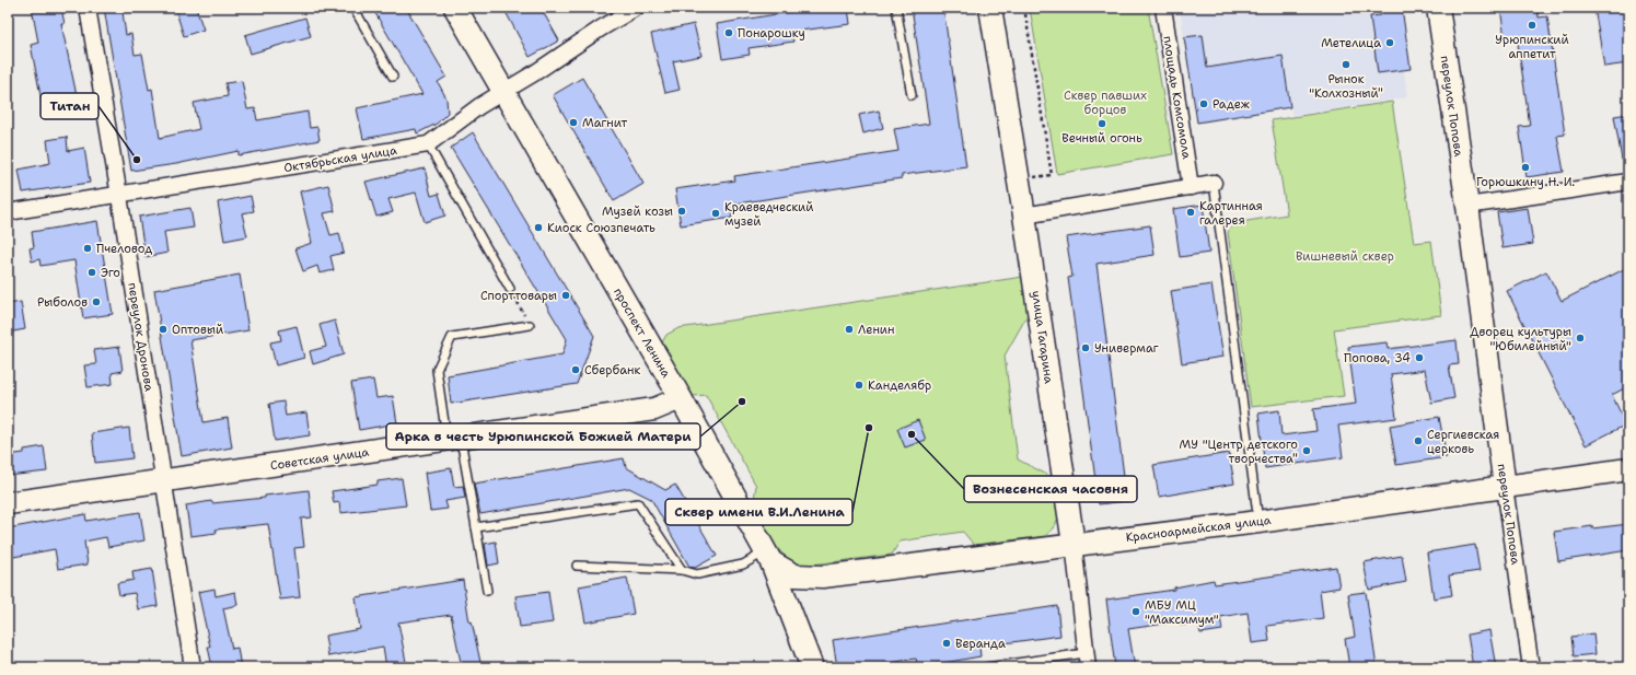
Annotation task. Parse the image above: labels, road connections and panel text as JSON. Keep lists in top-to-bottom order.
{
  "streets": {
    "main road": [
      "переулок Попова",
      "проспект Ленина",
      "улица Гагарина",
      "Советская улица",
      "Красноармейская улица"
    ],
    "street": ["площадь Комсомола", "Октябрьская улица", "переулок Дронова"]
  },
  "crossings": [
    ["переулок Попова", "Красноармейская улица"],
    ["Октябрьская улица", "проспект Ленина"],
    ["Октябрьская улица", "переулок Дронова"],
    ["проспект Ленина", "Советская улица"],
    ["проспект Ленина", "Красноармейская улица"],
    ["переулок Дронова", "Советская улица"],
    ["улица Гагарина", "Красноармейская улица"]
  ],
  "parks": ["Сквер павших борцов", "Вишневый сквер"],
  "places": [
    "Урюпинский аппетит",
    "Понарошку",
    "Метелица",
    "Рынок \"Колхозный\"",
    "Радеж",
    "Магнит",
    "Вечный огонь",
    "Титан",
    "Горюшкину Н. И.",
    "Музей козы",
    "Картинная галерея",
    "Краеведческий музей",
    "Киоск Союзпечать",
    "Пчеловод",
    "Эго",
    "Спорттовары",
    "Рыболов",
    "Оптовый",
    "Ленин",
    "Дворец культуры \"Юбилейный\"",
    "Универмаг",
    "Попова, 34",
    "Сбербанк",
    "Канделябр",
    "Арка в честь Урюпинской Божией Матери",
    "Сквер имени В.И.Ленина",
    "Вознесенская часовня",
    "Сергиевская церковь",
    "МУ \"Центр детского творчества\"",
    "МБУ МЦ \"Максимум\"",
    "Веранда"
  ]
}
